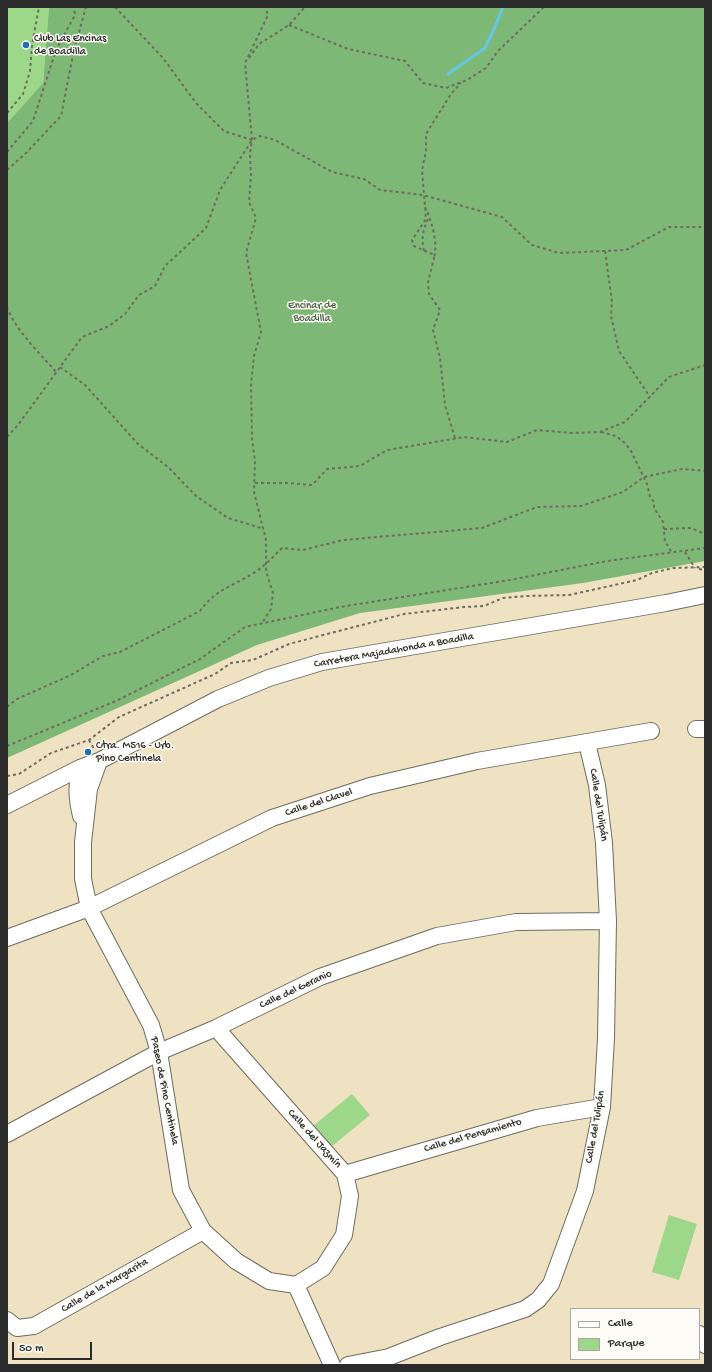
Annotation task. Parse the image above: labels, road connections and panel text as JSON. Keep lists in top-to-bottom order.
{
  "streets": {
    "street": [
      "Carretera Majadahonda a Boadilla",
      "Calle del Clavel",
      "Calle del Tulipán",
      "Calle del Geranio",
      "Paseo de Pino Centinela",
      "Calle del Pensamiento",
      "Calle del Jazmín",
      "Calle de la Margarita"
    ]
  },
  "crossings": [
    ["Calle del Clavel", "Calle del Tulipán"],
    ["Calle del Clavel", "Paseo de Pino Centinela"],
    ["Calle del Tulipán", "Calle del Geranio"],
    ["Calle del Tulipán", "Calle del Pensamiento"],
    ["Calle del Geranio", "Paseo de Pino Centinela"],
    ["Calle del Geranio", "Calle del Jazmín"],
    ["Paseo de Pino Centinela", "Calle del Jazmín"],
    ["Paseo de Pino Centinela", "Calle de la Margarita"],
    ["Calle del Pensamiento", "Calle del Jazmín"]
  ],
  "parks": ["Encinar de Boadilla"],
  "places": ["Club Las Encinas de Boadilla", "Ctra. M516 - Urb. Pino Centinela"],
  "legend": ["Calle", "Parque"],
  "scale_bar": "50 m"
}
